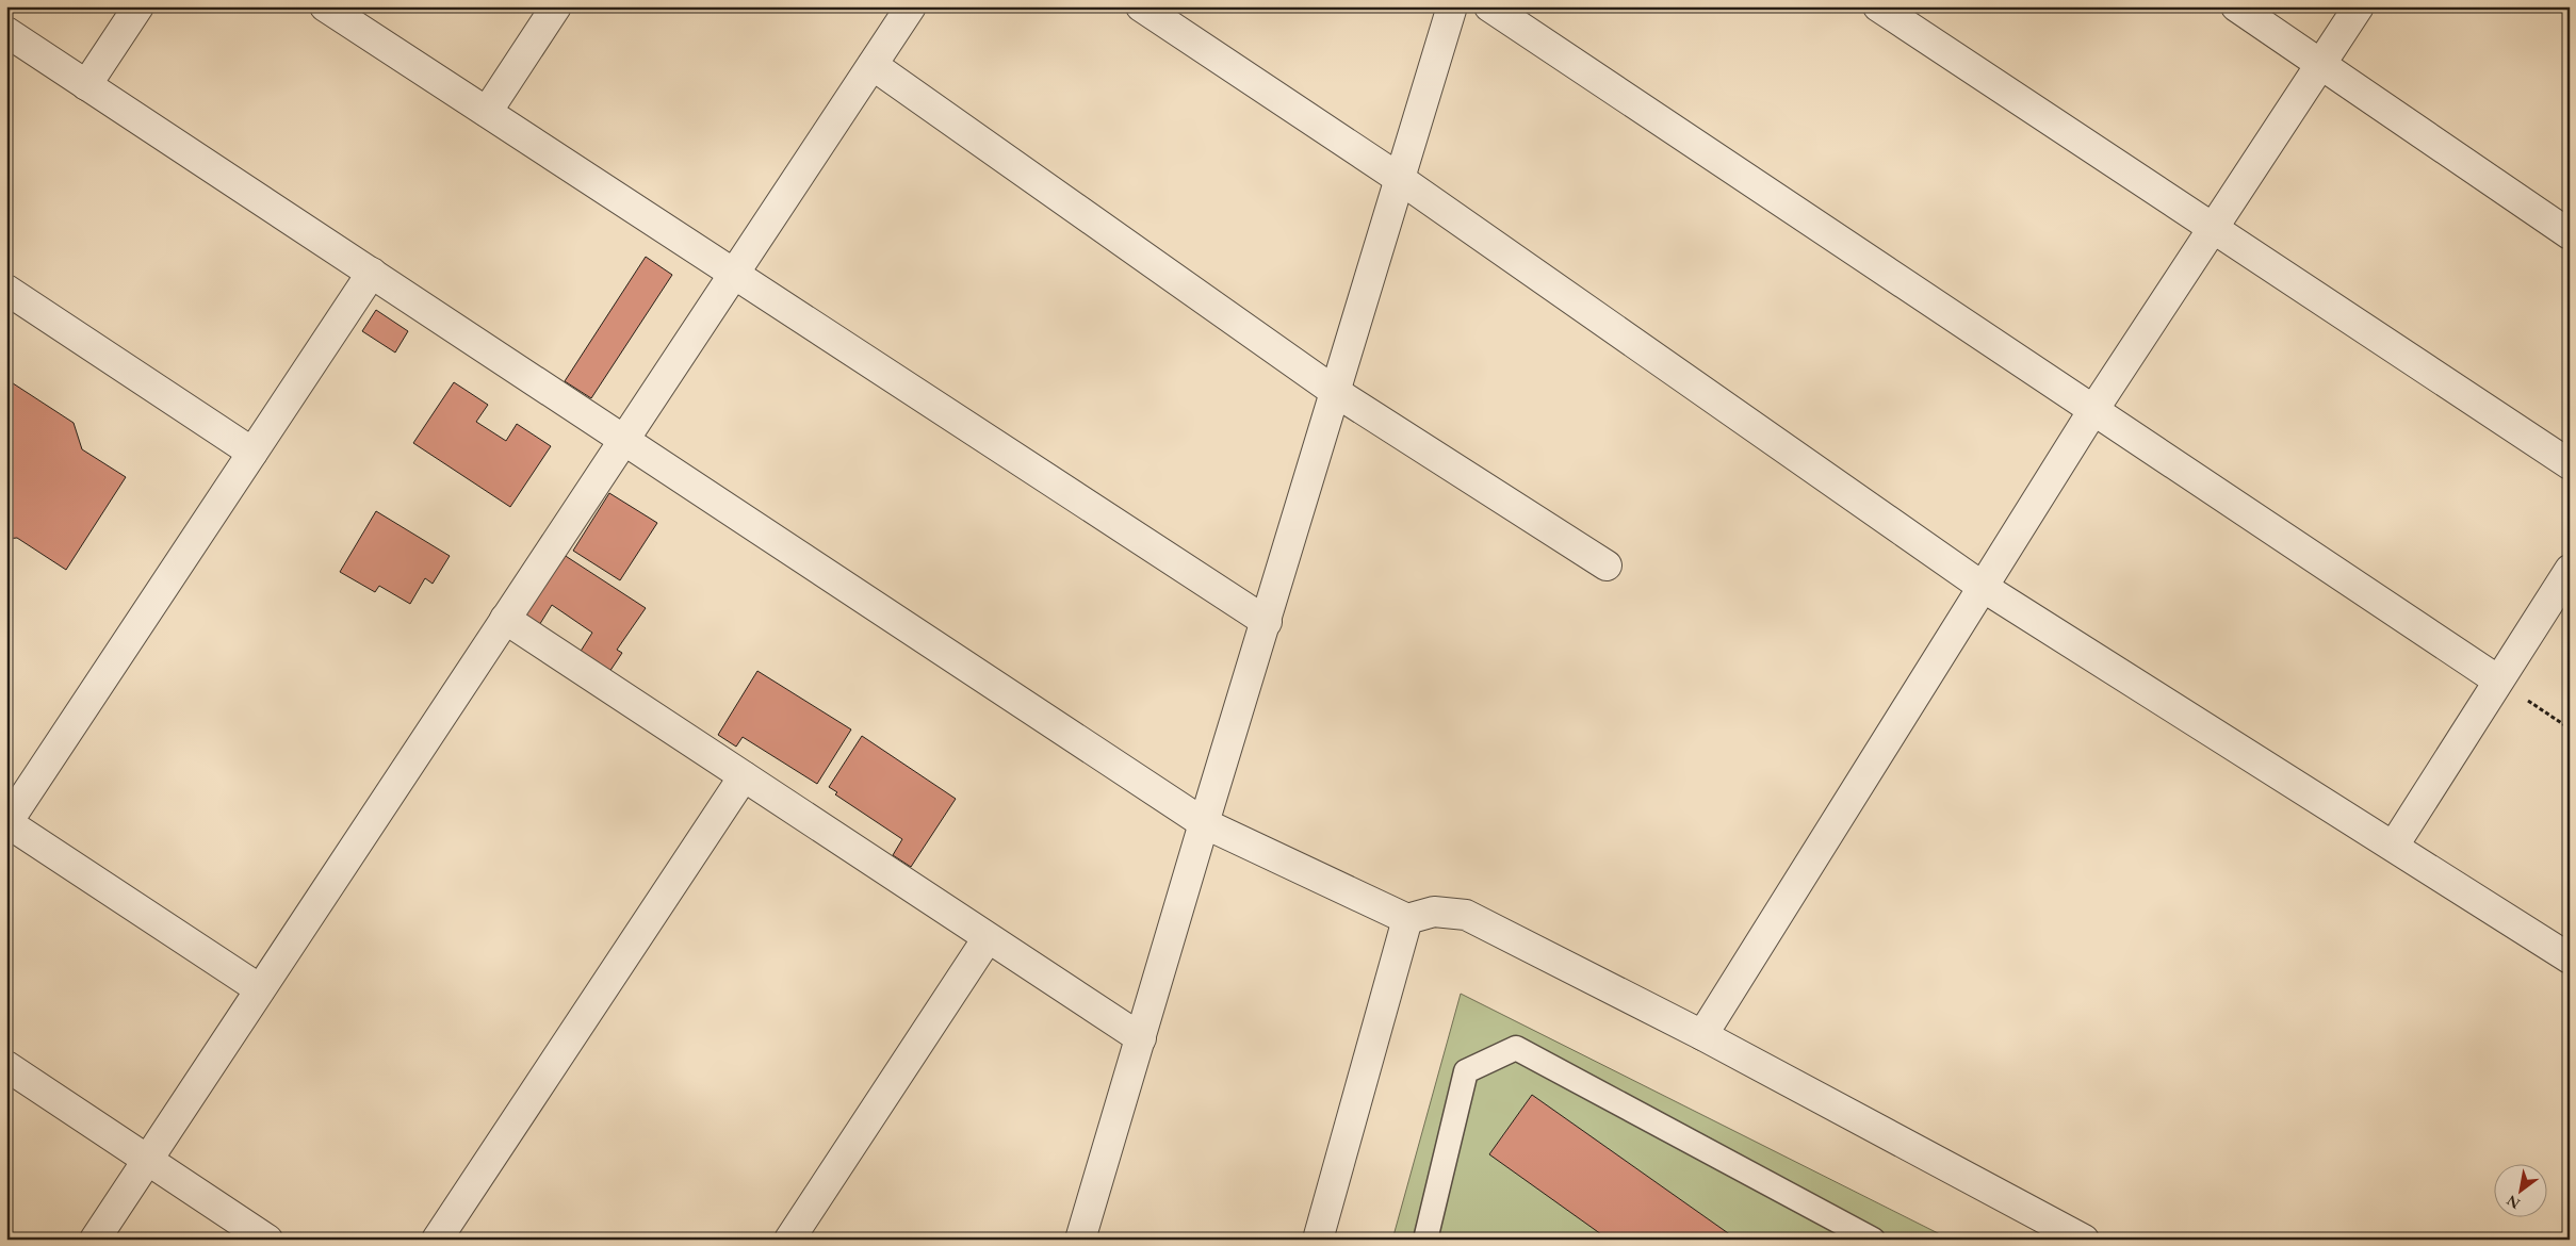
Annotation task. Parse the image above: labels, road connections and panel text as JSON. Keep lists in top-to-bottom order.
{
  "north": "bottom left"
}
